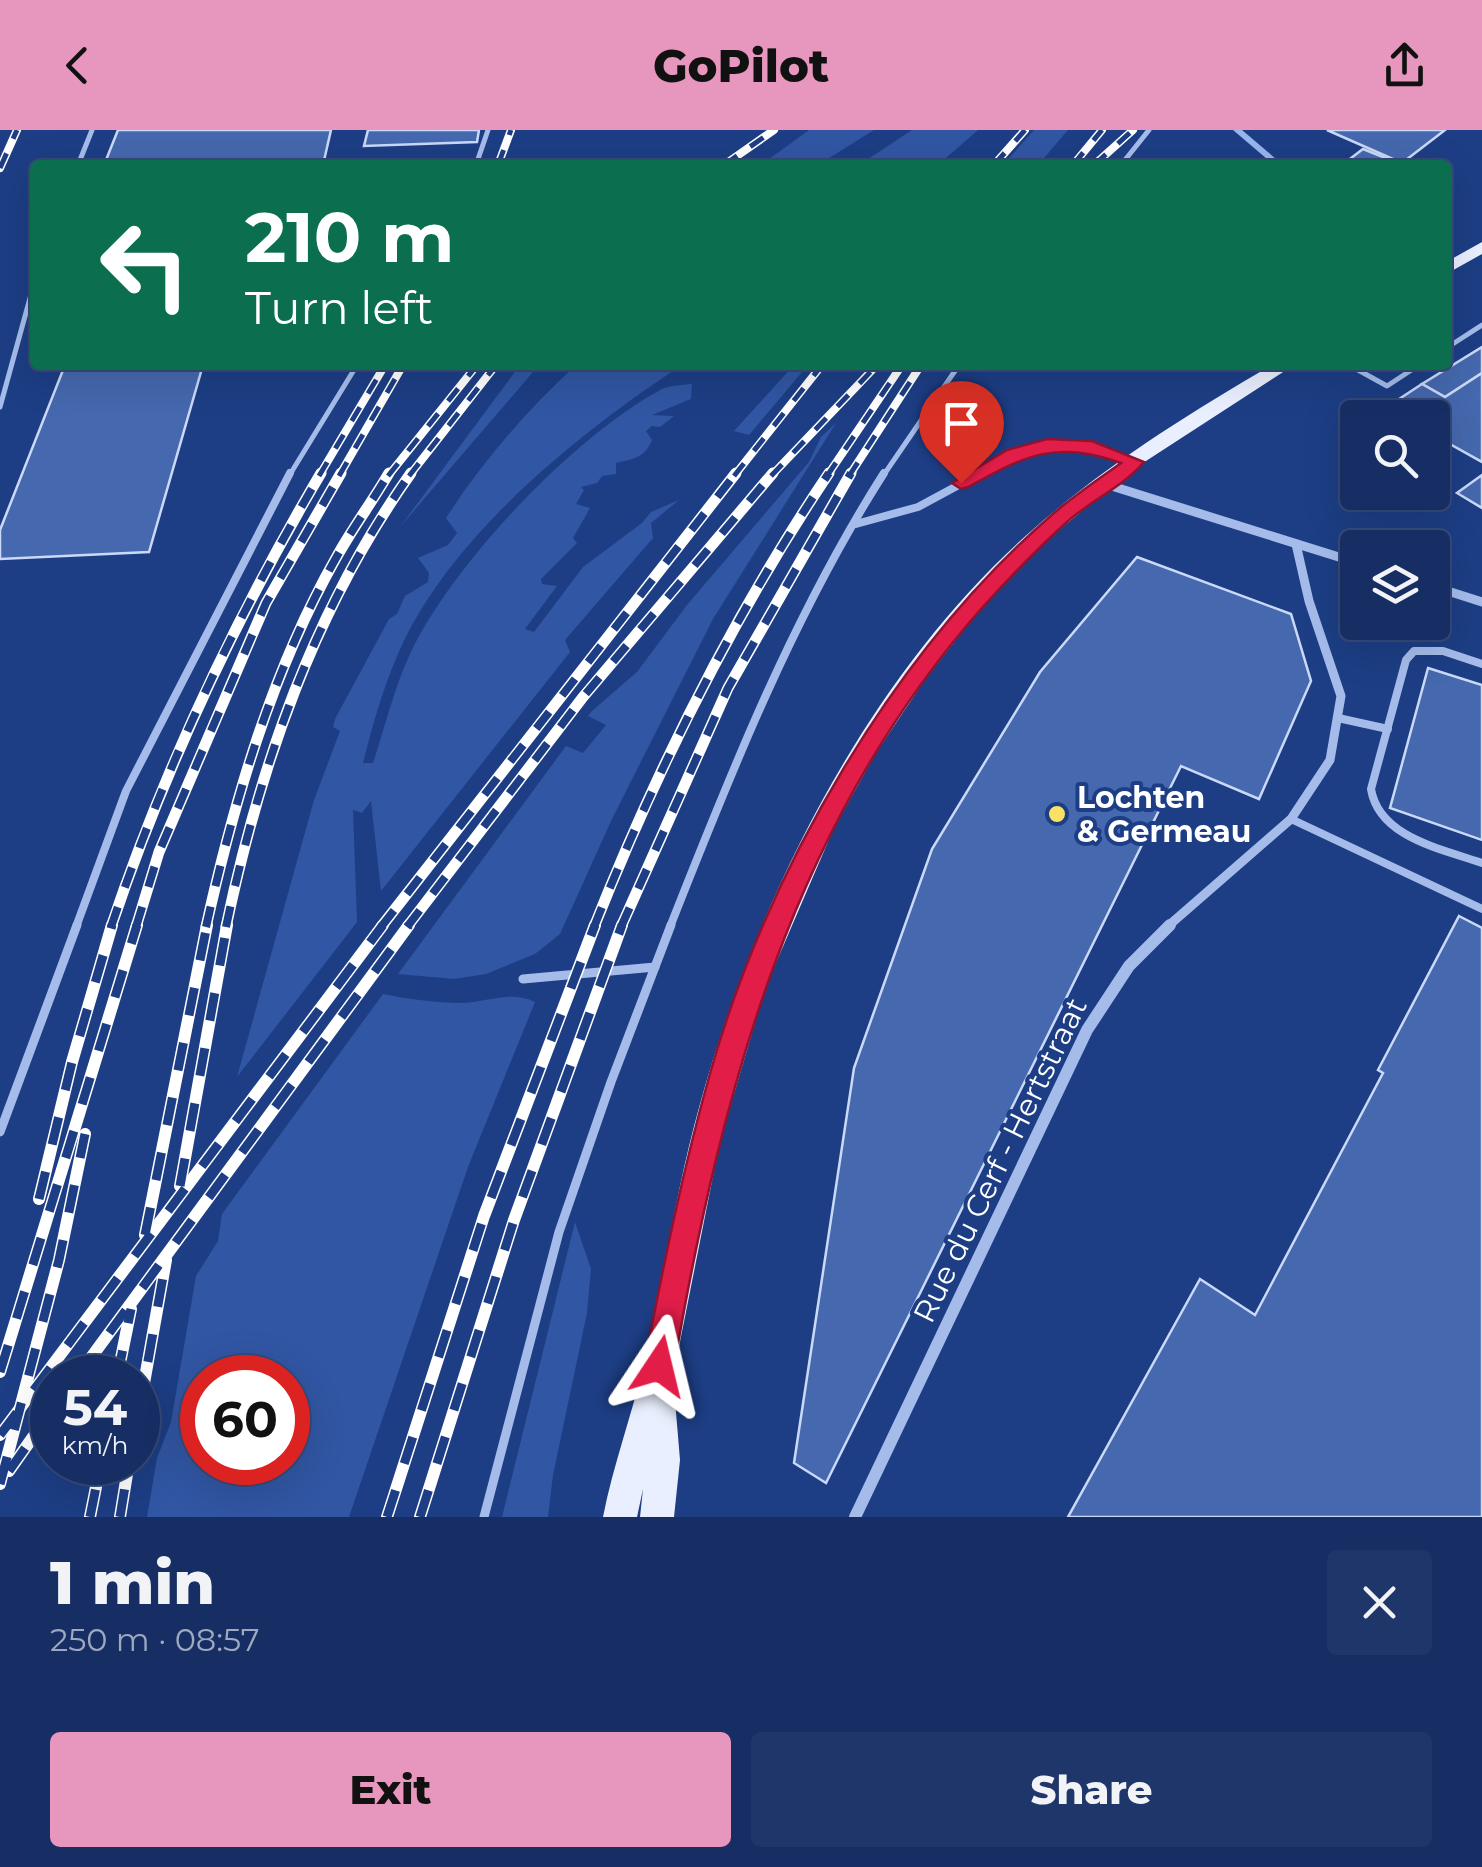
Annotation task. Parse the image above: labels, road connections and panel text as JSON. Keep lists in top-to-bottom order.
{
  "streets": {
    "street": ["Rue du Cerf - Hertstraat"]
  },
  "places": ["Lochten & Germeau"],
  "page": {
    "header": "GoPilot",
    "turn": ["210 m", "Turn left"],
    "speed": "54 km/h",
    "limit": "60",
    "heading": ["1 min", "250 m · 08:57"],
    "buttons": ["Exit", "Share"]
  }
}
